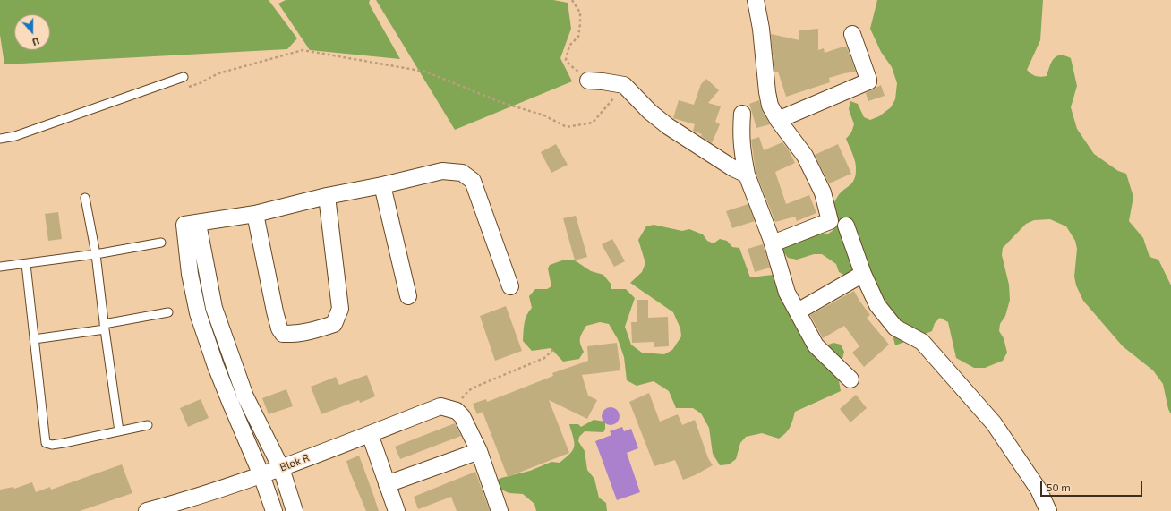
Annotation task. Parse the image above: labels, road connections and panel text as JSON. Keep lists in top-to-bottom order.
{
  "streets": {
    "street": ["Blok R"]
  },
  "scale_bar": "50 m",
  "north": "bottom"
}
